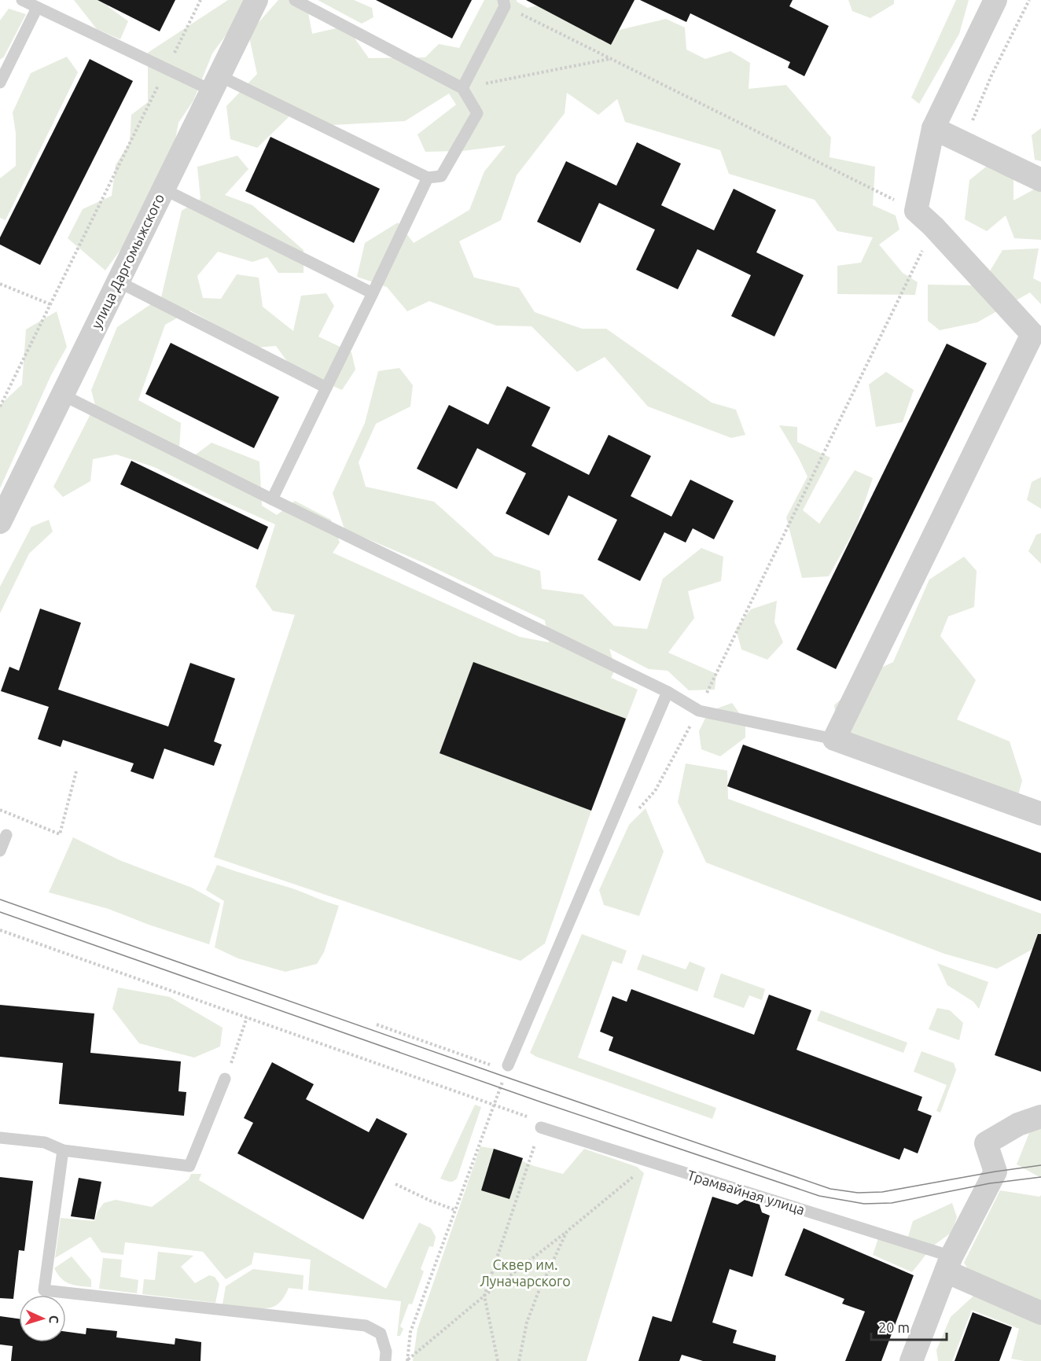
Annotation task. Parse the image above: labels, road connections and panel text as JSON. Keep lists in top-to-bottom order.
{
  "streets": {
    "street": ["улица Даргомыжского"],
    "lane": ["Трамвайная улица"]
  },
  "parks": ["Сквер им. Луначарского"],
  "scale_bar": "20 m",
  "north": "right"
}
